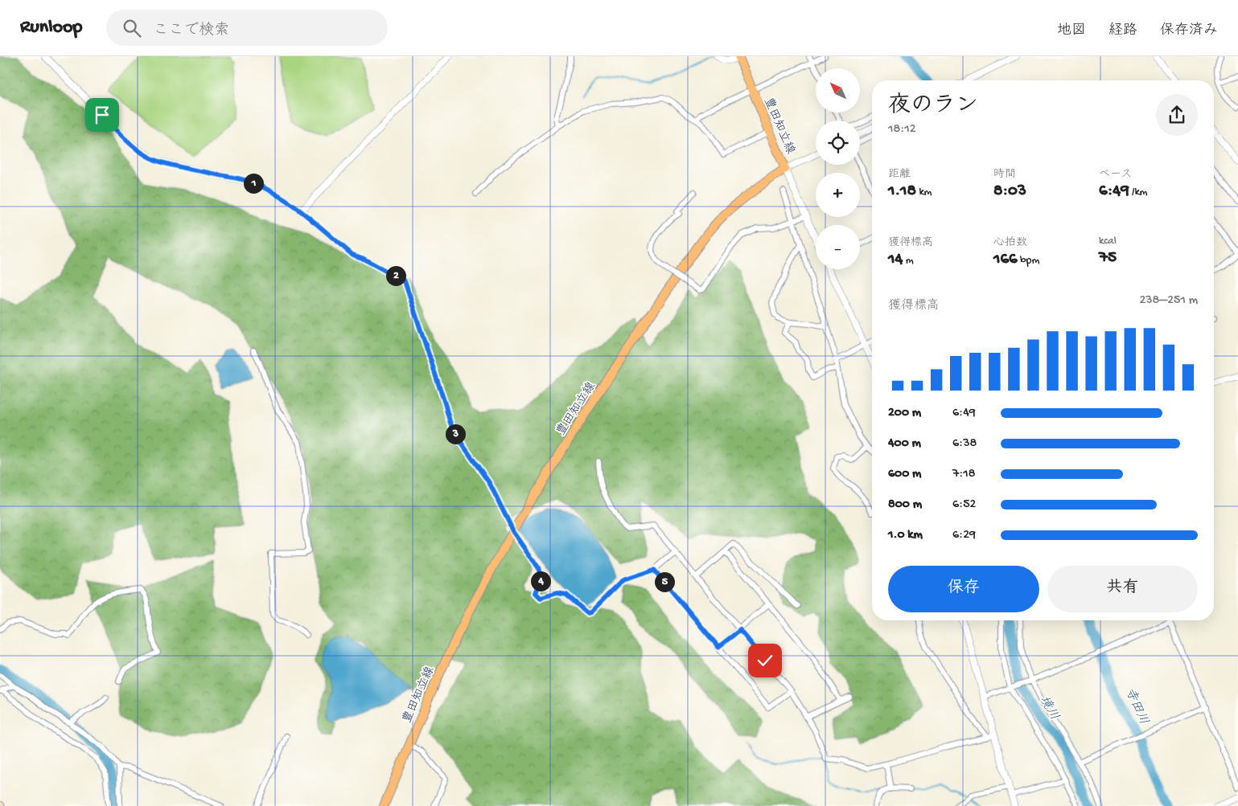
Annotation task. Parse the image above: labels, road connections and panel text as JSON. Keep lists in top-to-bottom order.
{
  "streets": {
    "main road": ["豊田知立線"]
  },
  "water": ["寺田川", "境川"],
  "north": "top left",
  "page": {
    "header": "Runloop",
    "search": "ここで検索",
    "nav": ["地図", "経路", "保存済み"],
    "map_buttons": ["+", "−"],
    "heading": ["夜のラン", "18:12"],
    "stats": [
      ["距離", "1.18 km"],
      ["時間", "8:03"],
      ["ペース", "6:49 /km"],
      ["獲得標高", "14 m"],
      ["心拍数", "166 bpm"],
      ["kcal", "75"]
    ],
    "pins": [
      "1",
      "2",
      "3",
      "4",
      "5"
    ],
    "chart": ["獲得標高", "238–251 m"],
    "list": [
      {
        "name": "200 m",
        "note": "6:49"
      },
      {
        "name": "400 m",
        "note": "6:38"
      },
      {
        "name": "600 m",
        "note": "7:18"
      },
      {
        "name": "800 m",
        "note": "6:52"
      },
      {
        "name": "1.0 km",
        "note": "6:29"
      }
    ],
    "buttons": ["保存", "共有"]
  }
}
